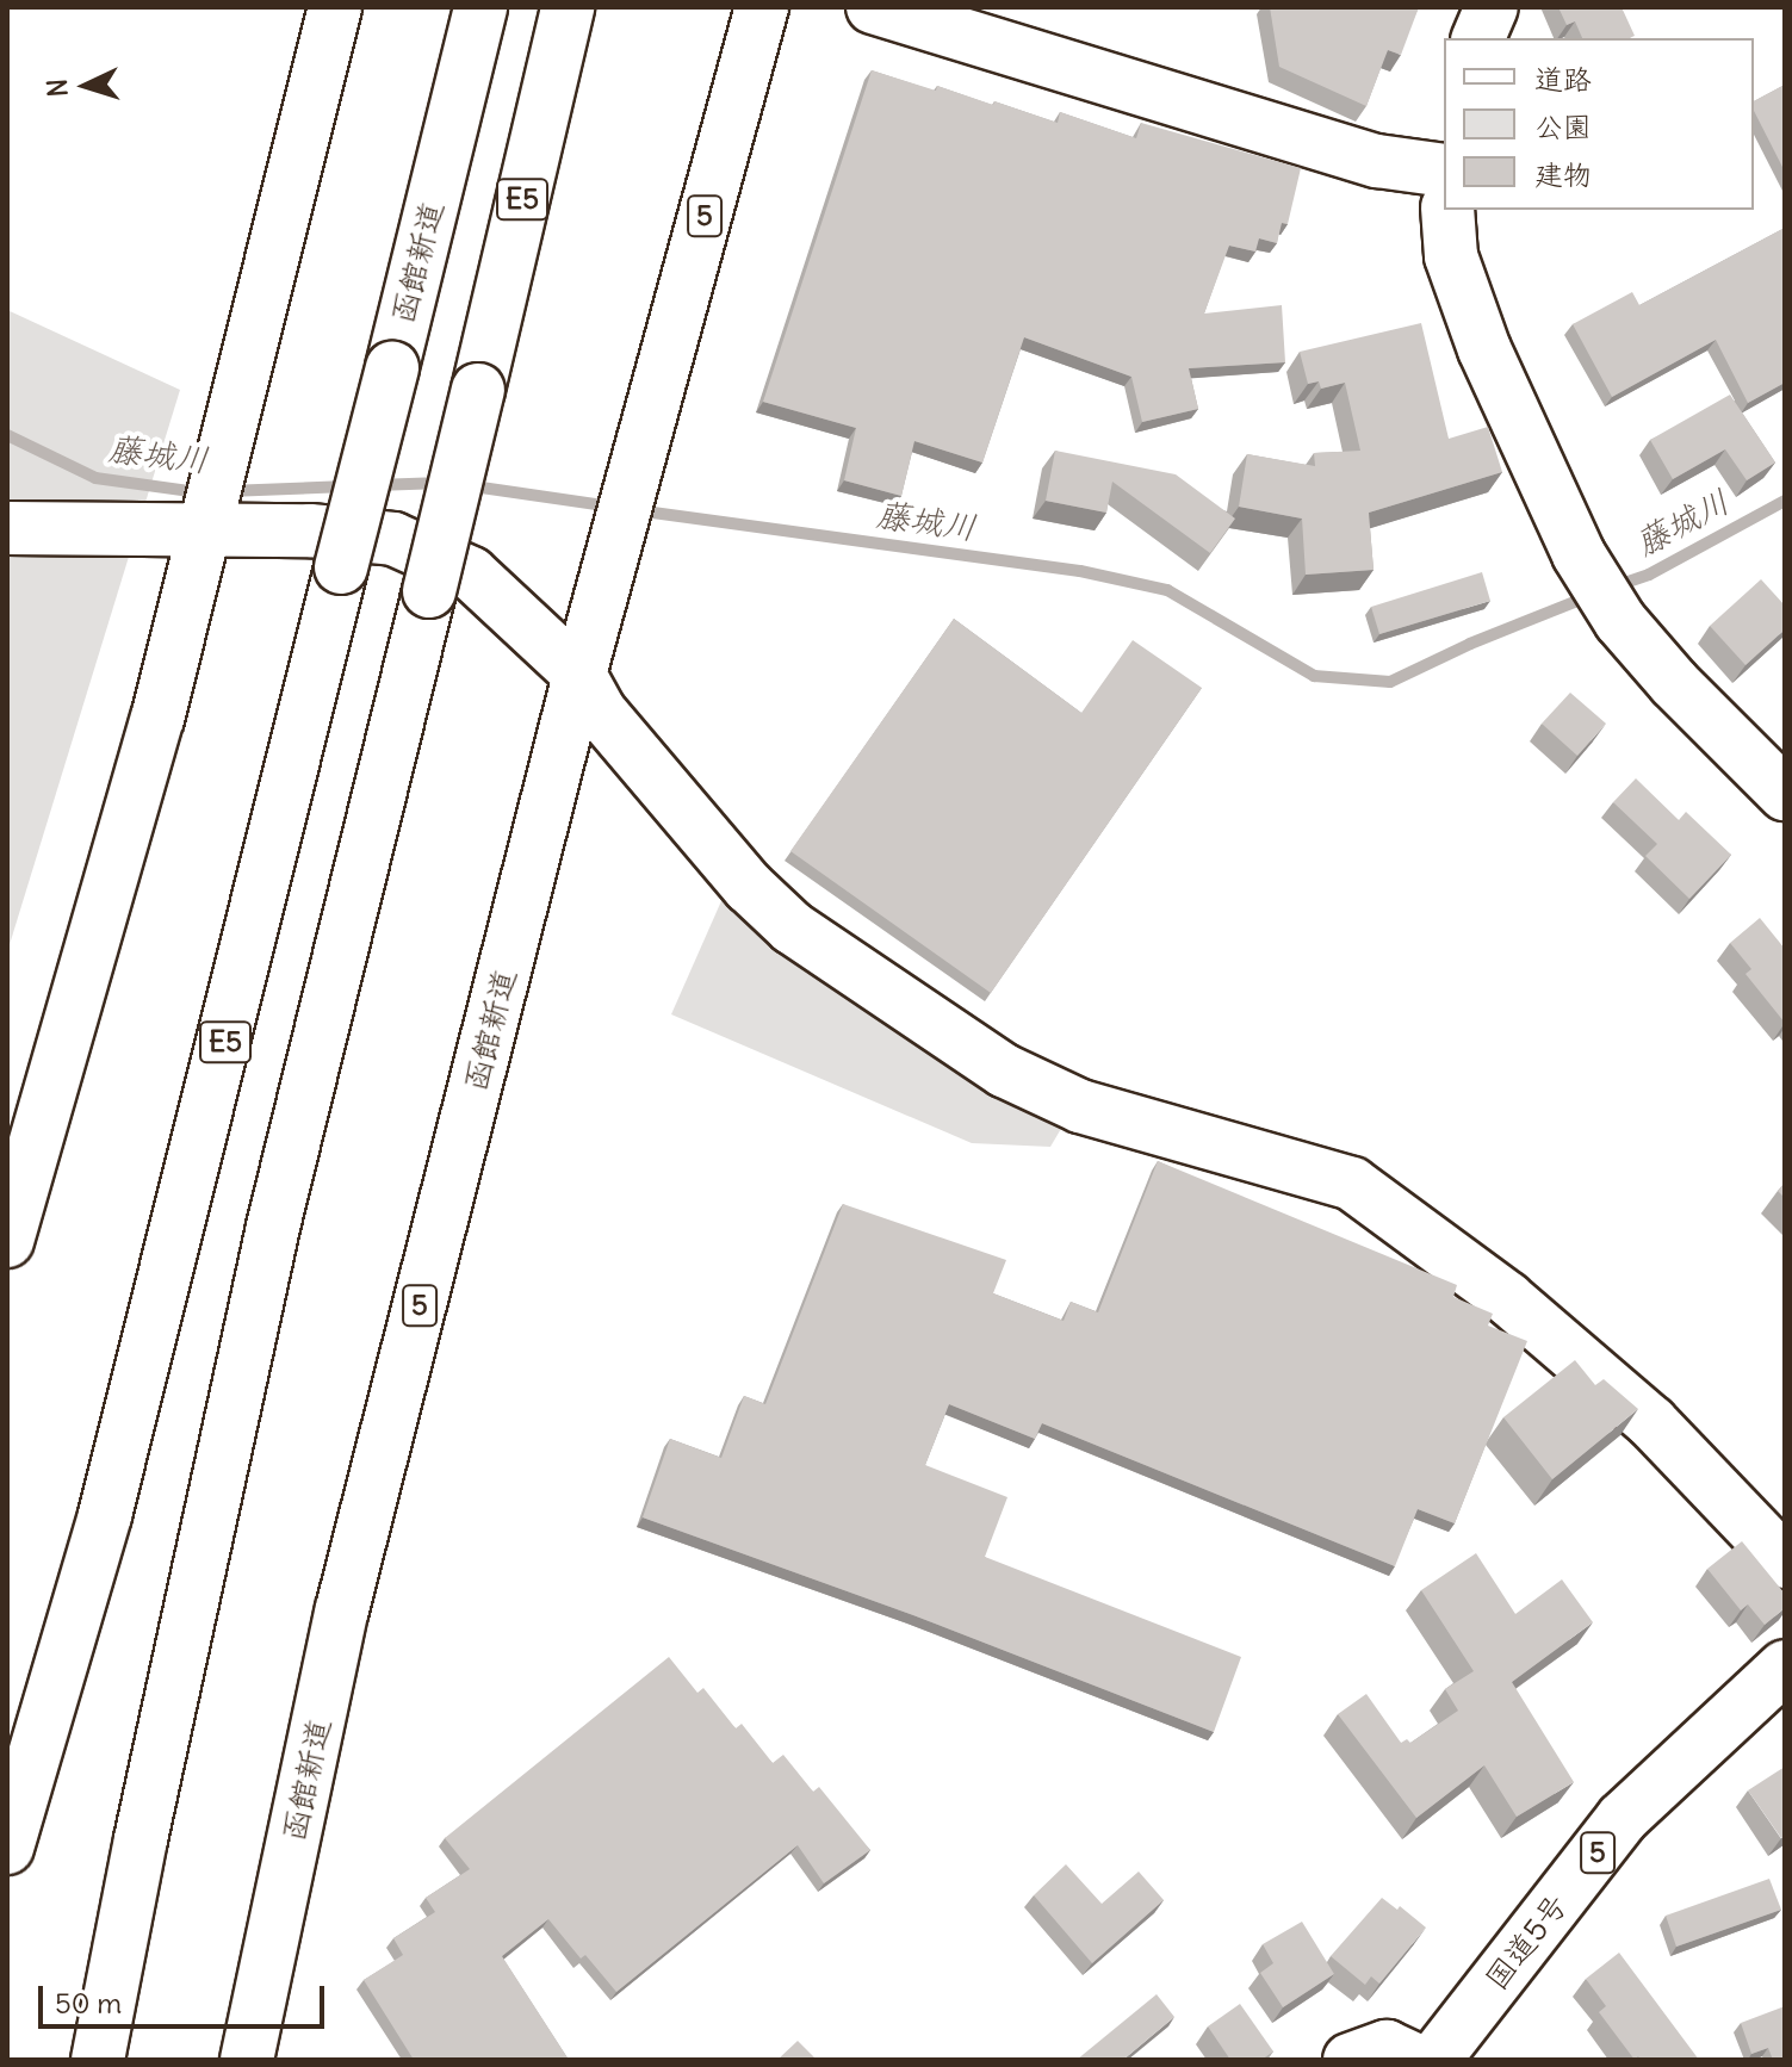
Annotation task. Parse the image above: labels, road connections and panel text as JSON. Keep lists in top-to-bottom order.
{
  "streets": {
    "main road": [
      "E5",
      "5",
      "函館新道",
      "国道5号"
    ]
  },
  "water": ["藤城川"],
  "legend": ["道路", "公園", "建物"],
  "scale_bar": "50 m",
  "north": "left"
}
